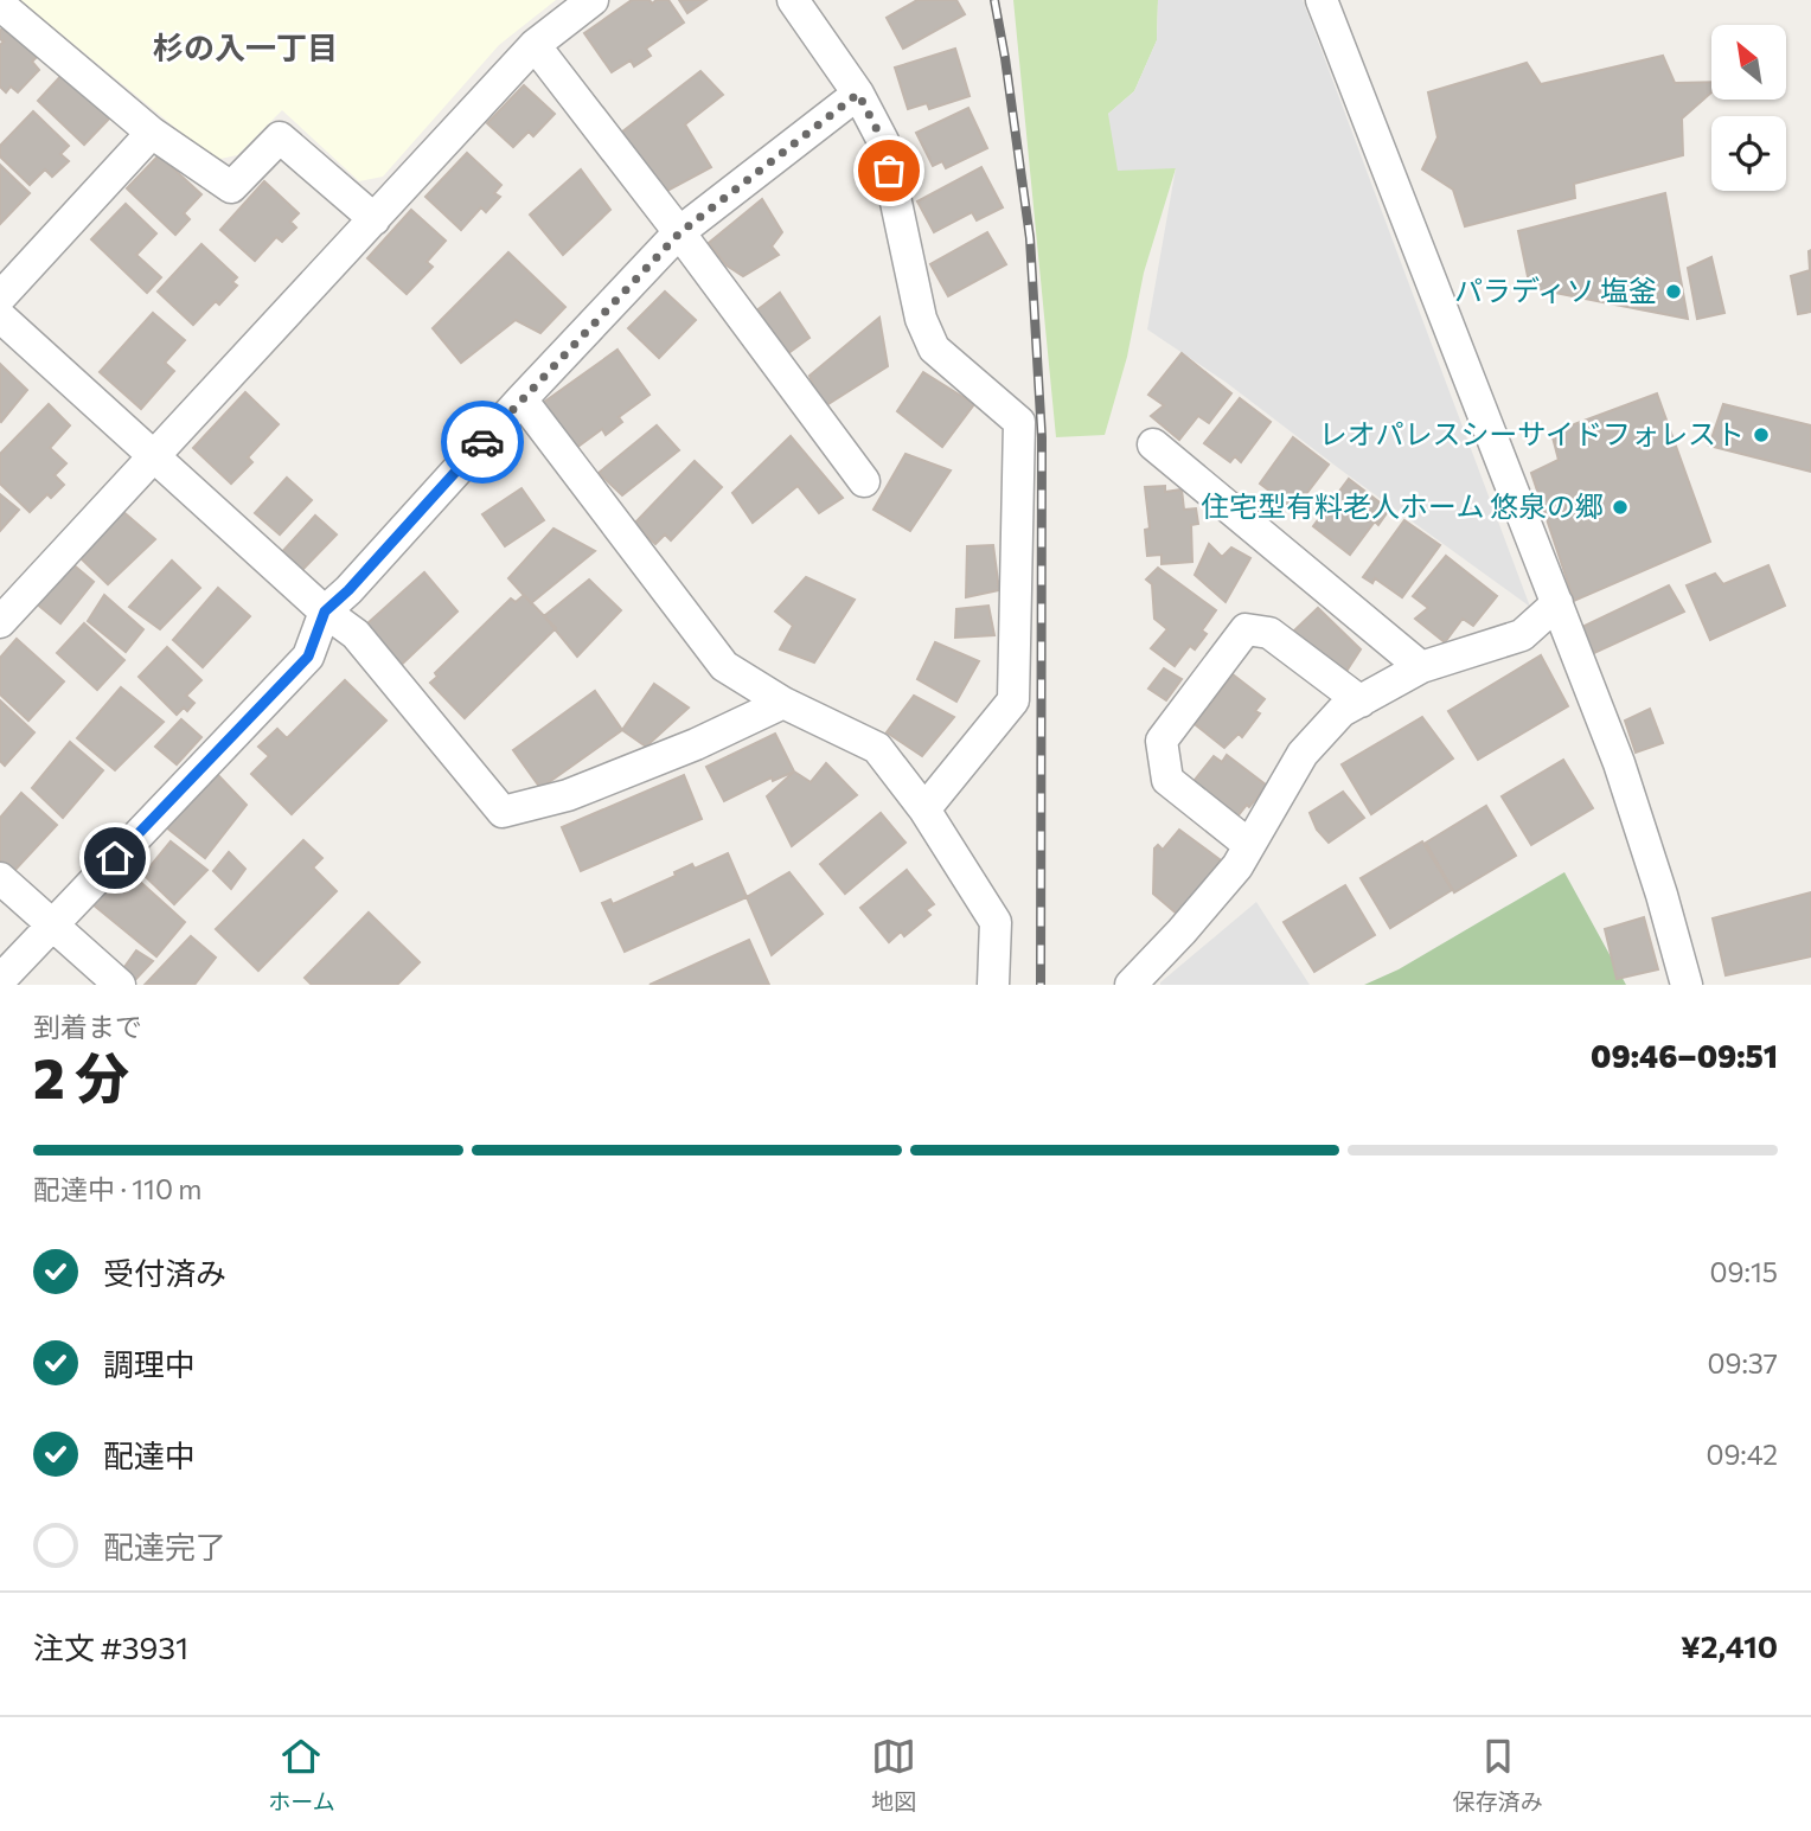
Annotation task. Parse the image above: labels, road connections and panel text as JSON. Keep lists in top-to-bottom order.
{
  "districts": ["杉の入一丁目"],
  "places": ["パラディソ 塩釜", "レオパレスシーサイドフォレスト", "住宅型有料老人ホーム 悠泉の郷"],
  "north": "top left",
  "page": {
    "heading": ["2 分", "到着まで", "09:46–09:51"],
    "panel": ["注文 #3931", "¥2,410"],
    "bar": "配達中 · 110 m",
    "list": [
      ["受付済み", "09:15"],
      ["調理中", "09:37"],
      ["配達中", "09:42"],
      "配達完了"
    ],
    "tabs": ["ホーム", "地図", "保存済み"]
  }
}
